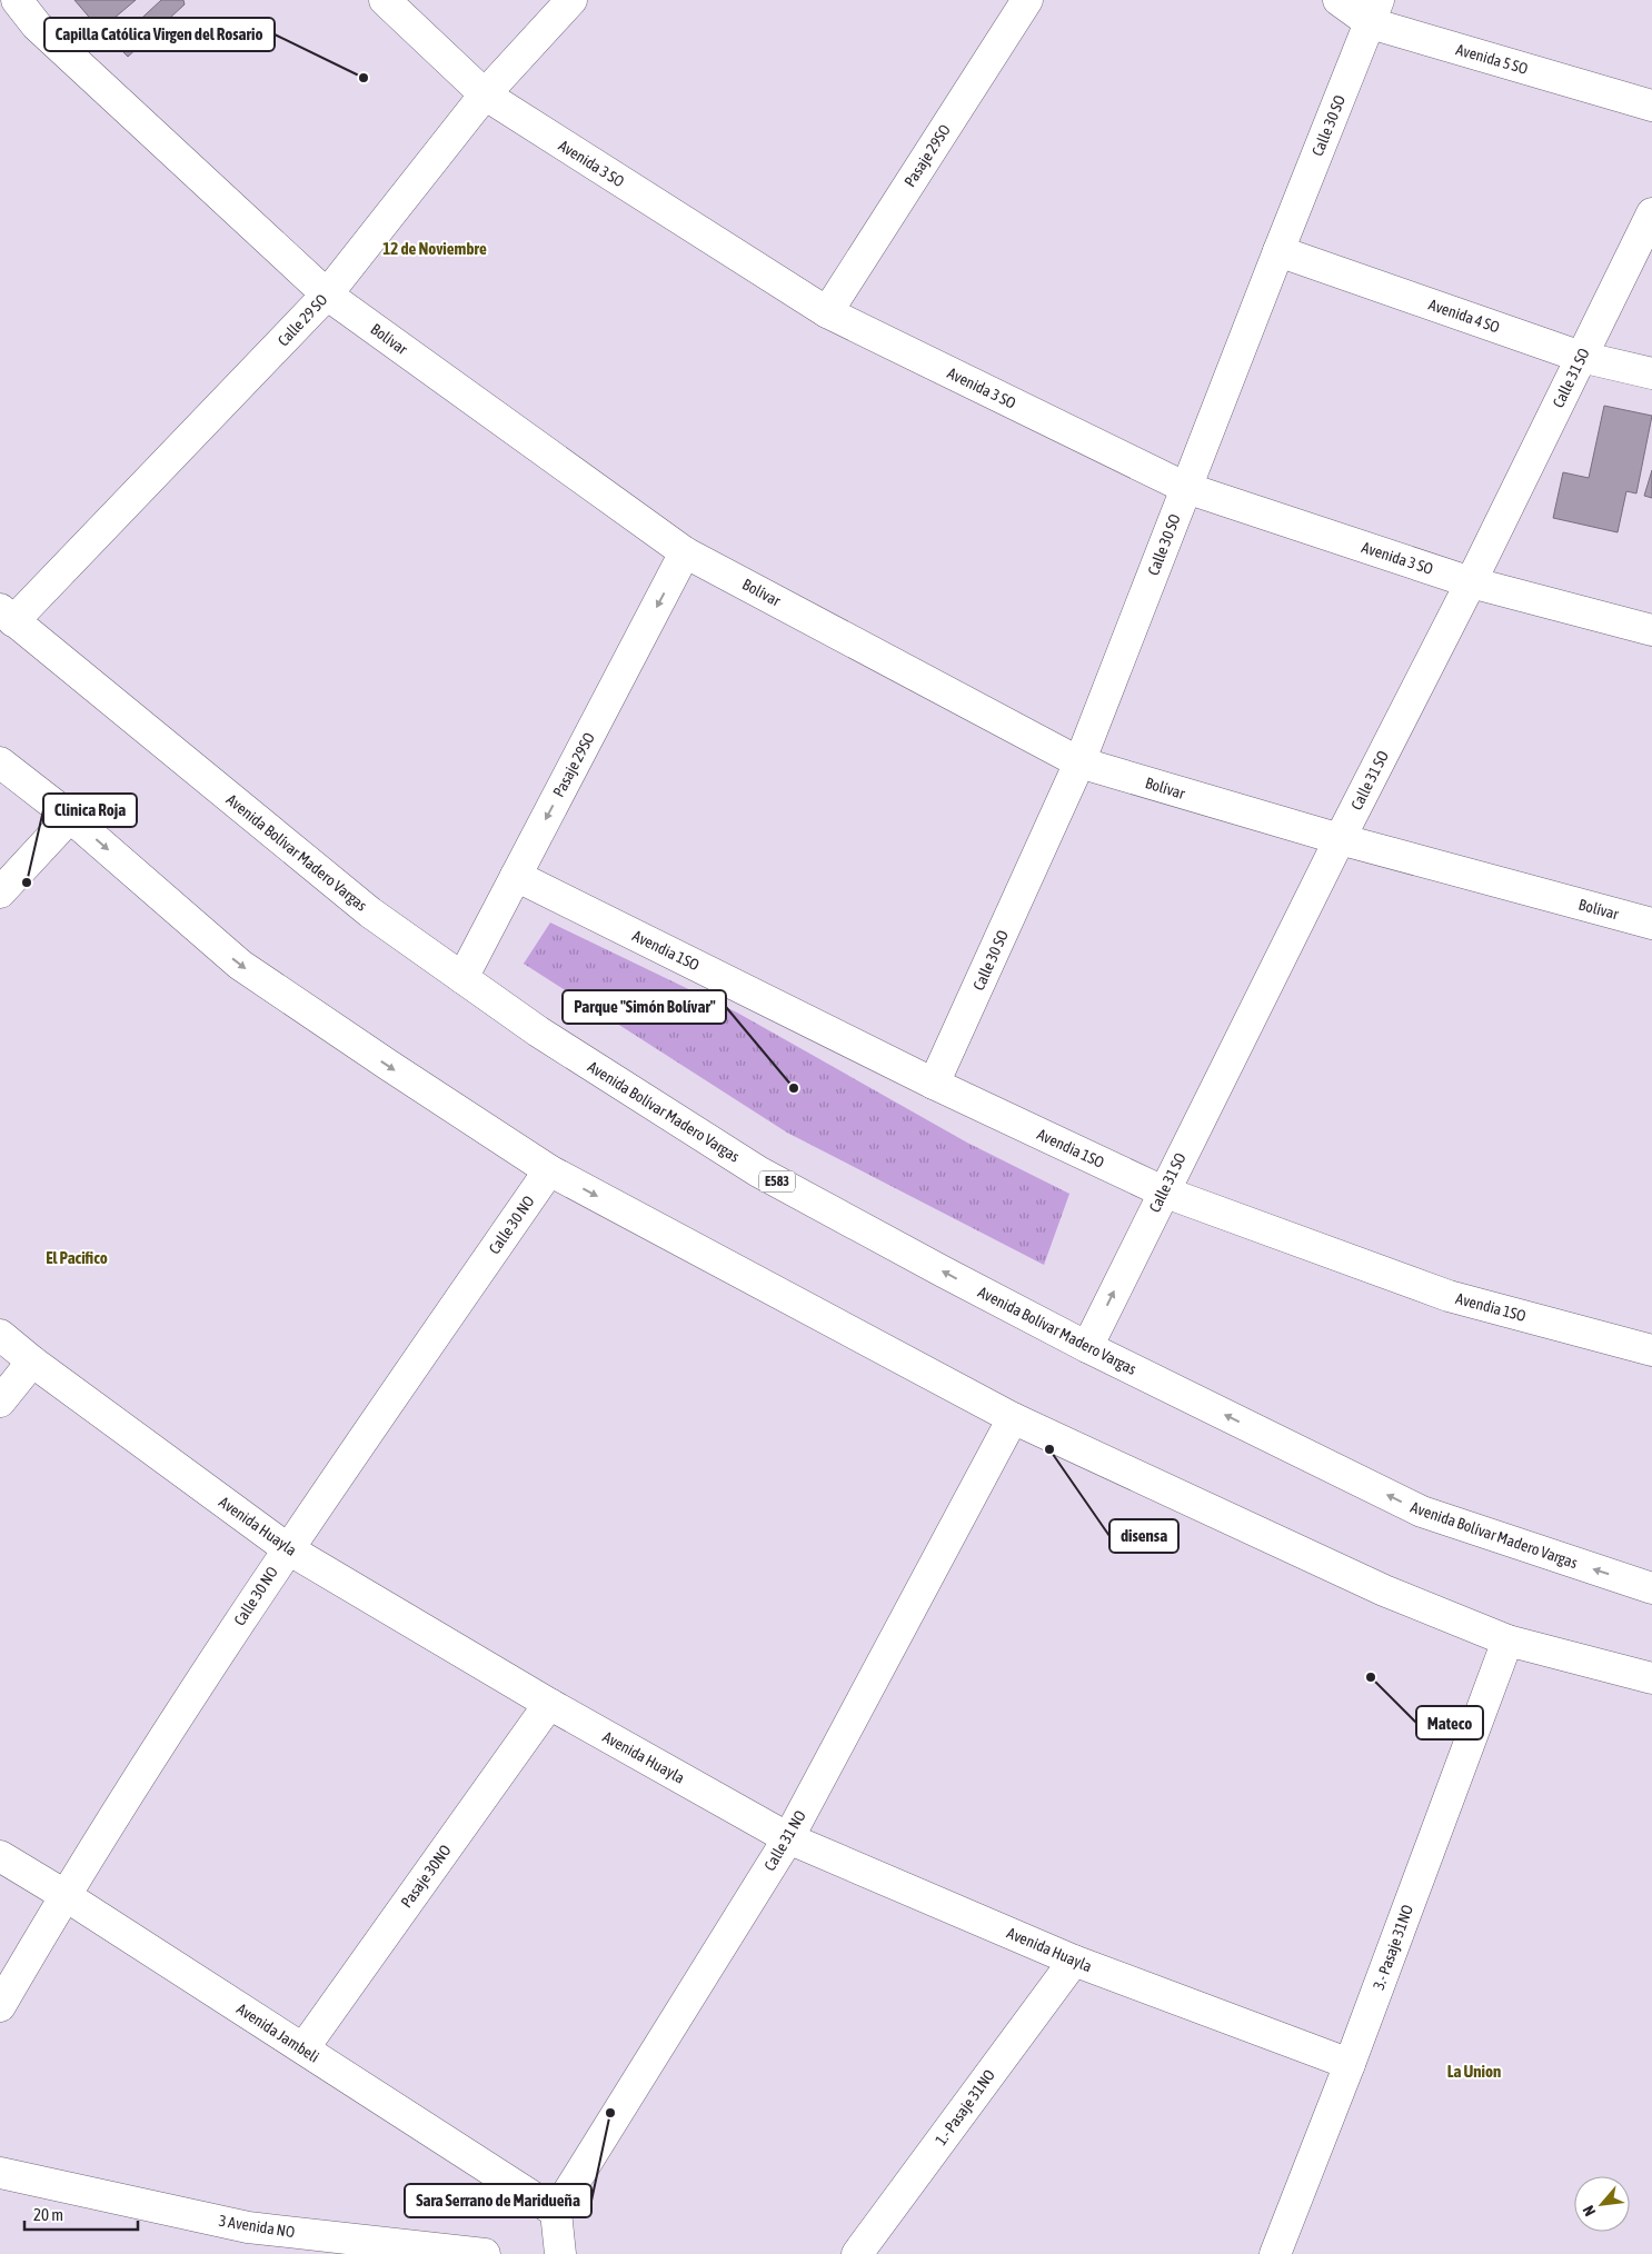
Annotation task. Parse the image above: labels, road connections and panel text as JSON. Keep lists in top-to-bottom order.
{
  "streets": {
    "street": [
      "Avenida 5 SO",
      "Calle 30 SO",
      "Pasaje 29SO",
      "Avenida 3 SO",
      "Avenida 4 SO",
      "Calle 29 SO",
      "Bolívar",
      "Calle 31 SO",
      "Avenida Bolívar Madero Vargas",
      "Avendia 1SO",
      "E583",
      "Calle 30 NO",
      "Avenida Huayla",
      "Calle 31 NO",
      "Pasaje 30NO",
      "3.- Pasaje 31NO",
      "Avenida Jambeli",
      "1.- Pasaje 31NO",
      "3 Avenida NO"
    ]
  },
  "crossings": [
    ["Avenida 5 SO", "Calle 30 SO"],
    ["Calle 30 SO", "Avenida 3 SO"],
    ["Calle 30 SO", "Avenida 4 SO"],
    ["Calle 30 SO", "Bolívar"],
    ["Calle 30 SO", "Avendia 1SO"],
    ["Pasaje 29SO", "Avenida 3 SO"],
    ["Pasaje 29SO", "Bolívar"],
    ["Pasaje 29SO", "Avenida Bolívar Madero Vargas"],
    ["Pasaje 29SO", "Avendia 1SO"],
    ["Avenida 3 SO", "Calle 29 SO"],
    ["Avenida 3 SO", "Calle 31 SO"],
    ["Avenida 4 SO", "Calle 31 SO"],
    ["Calle 29 SO", "Bolívar"],
    ["Calle 29 SO", "Avenida Bolívar Madero Vargas"],
    ["Bolívar", "Calle 31 SO"],
    ["Calle 31 SO", "Avenida Bolívar Madero Vargas"],
    ["Calle 31 SO", "Avendia 1SO"],
    ["Calle 30 NO", "Avenida Huayla"],
    ["Calle 30 NO", "Avenida Jambeli"],
    ["Avenida Huayla", "Calle 31 NO"],
    ["Avenida Huayla", "Pasaje 30NO"],
    ["Avenida Huayla", "3.- Pasaje 31NO"],
    ["Avenida Huayla", "1.- Pasaje 31NO"],
    ["Calle 31 NO", "Avenida Jambeli"],
    ["Pasaje 30NO", "Avenida Jambeli"]
  ],
  "one_way": ["Pasaje 29SO"],
  "districts": ["12 de Noviembre", "El Pacifico", "La Union"],
  "places": [
    "Capilla Católica Virgen del Rosario",
    "Clinica Roja",
    "Parque \"Simón Bolívar\"",
    "disensa",
    "Mateco",
    "Sara Serrano de Maridueña"
  ],
  "scale_bar": "20 m",
  "north": "bottom left"
}
